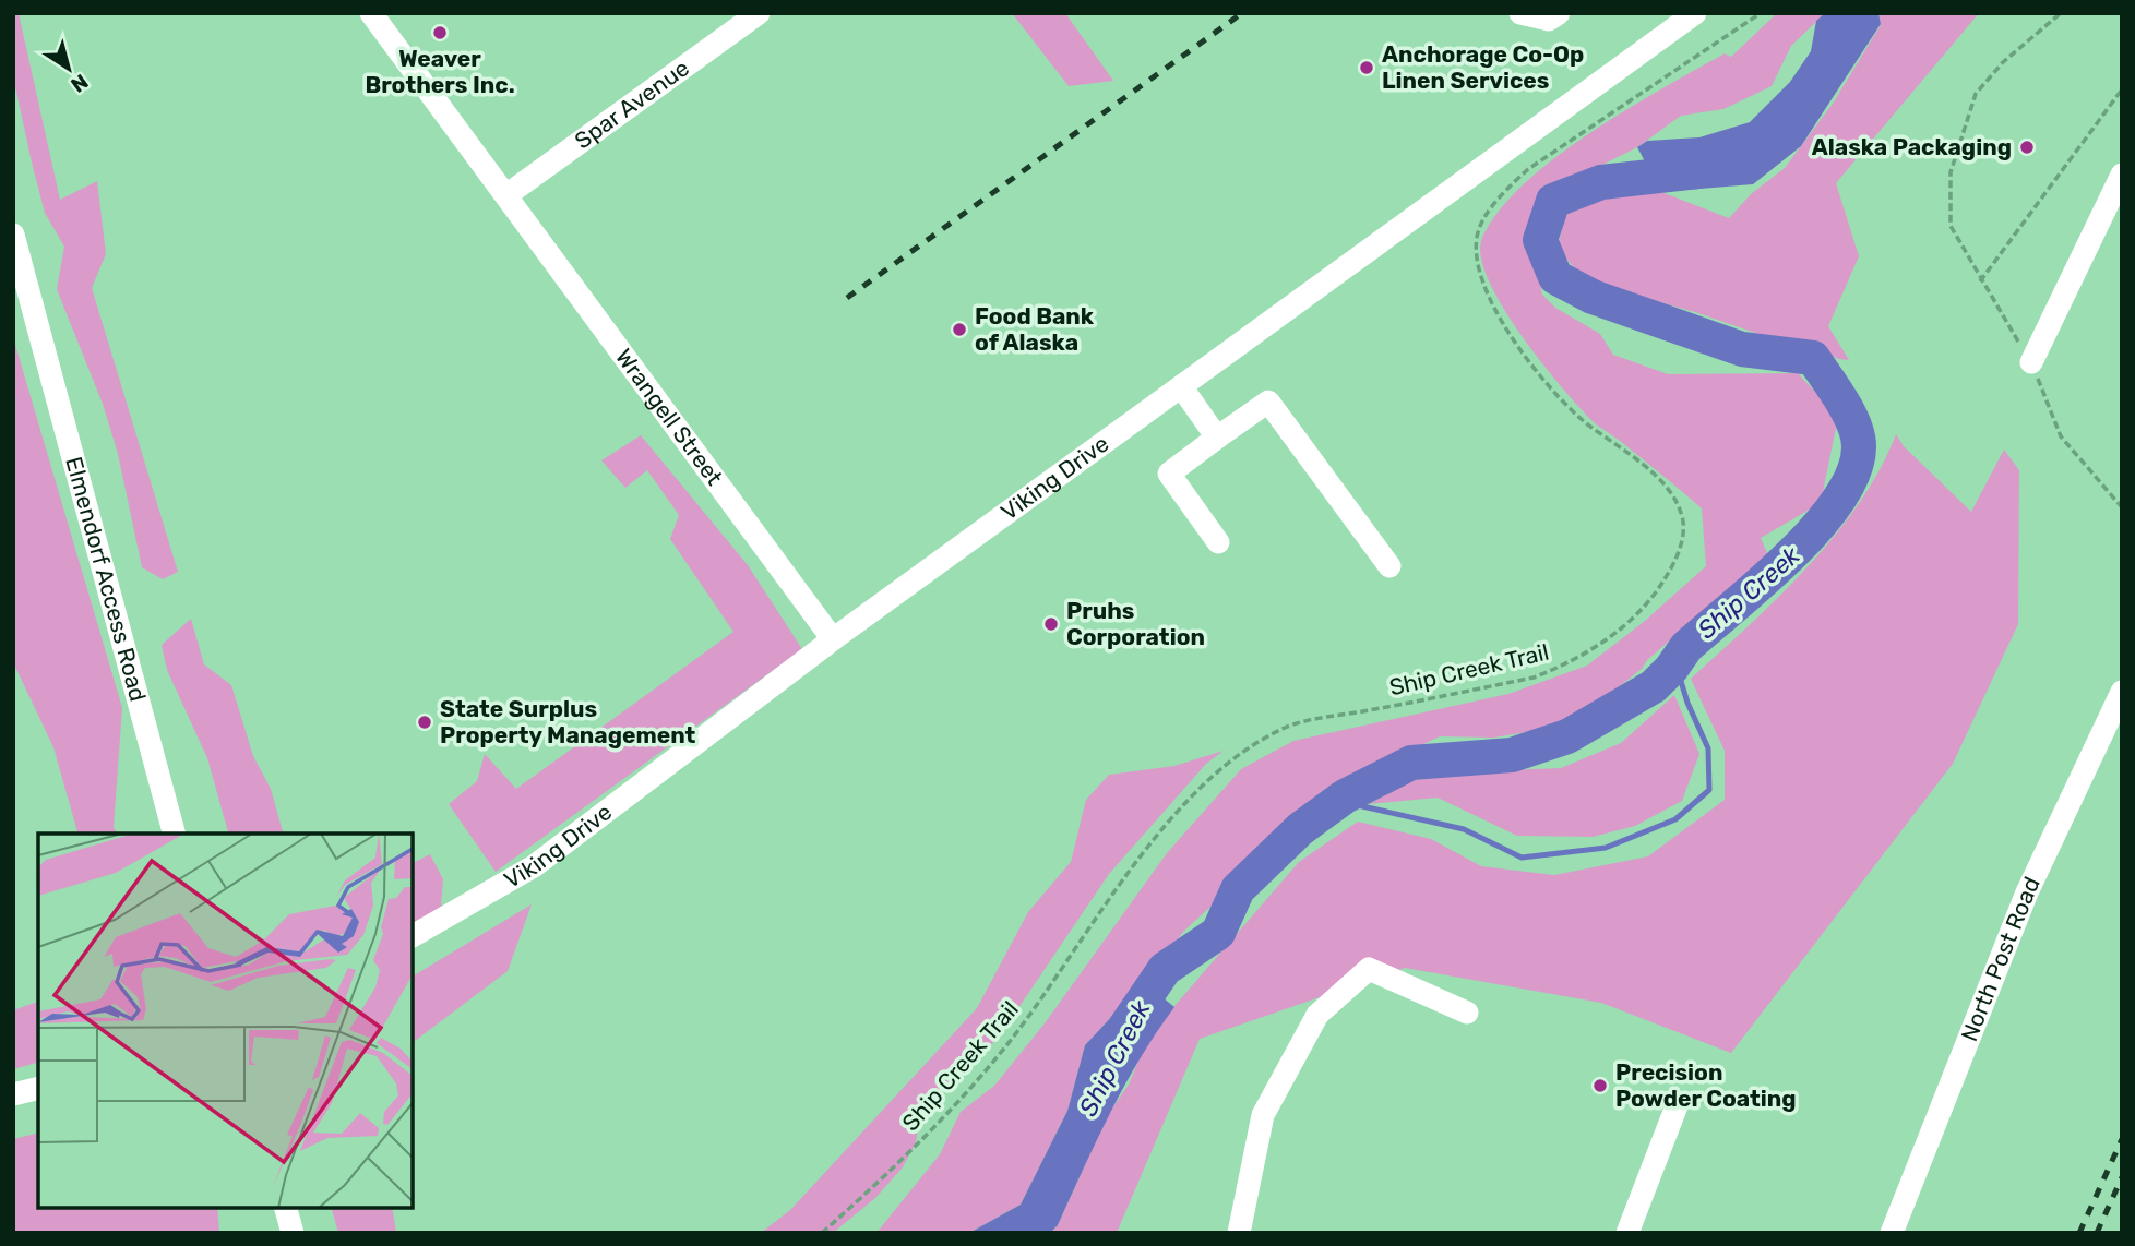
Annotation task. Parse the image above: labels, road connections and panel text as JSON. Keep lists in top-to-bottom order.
{
  "streets": {
    "street": [
      "Spar Avenue",
      "Wrangell Street",
      "Viking Drive",
      "Elmendorf Access Road",
      "North Post Road"
    ],
    "path": ["Ship Creek Trail"]
  },
  "crossings": [
    ["Spar Avenue", "Wrangell Street"],
    ["Wrangell Street", "Viking Drive"]
  ],
  "water": ["Ship Creek"],
  "places": [
    "Weaver Brothers Inc.",
    "Anchorage Co-Op Linen Services",
    "Alaska Packaging",
    "Food Bank of Alaska",
    "Pruhs Corporation",
    "State Surplus Property Management",
    "Precision Powder Coating"
  ],
  "north": "bottom right"
}
